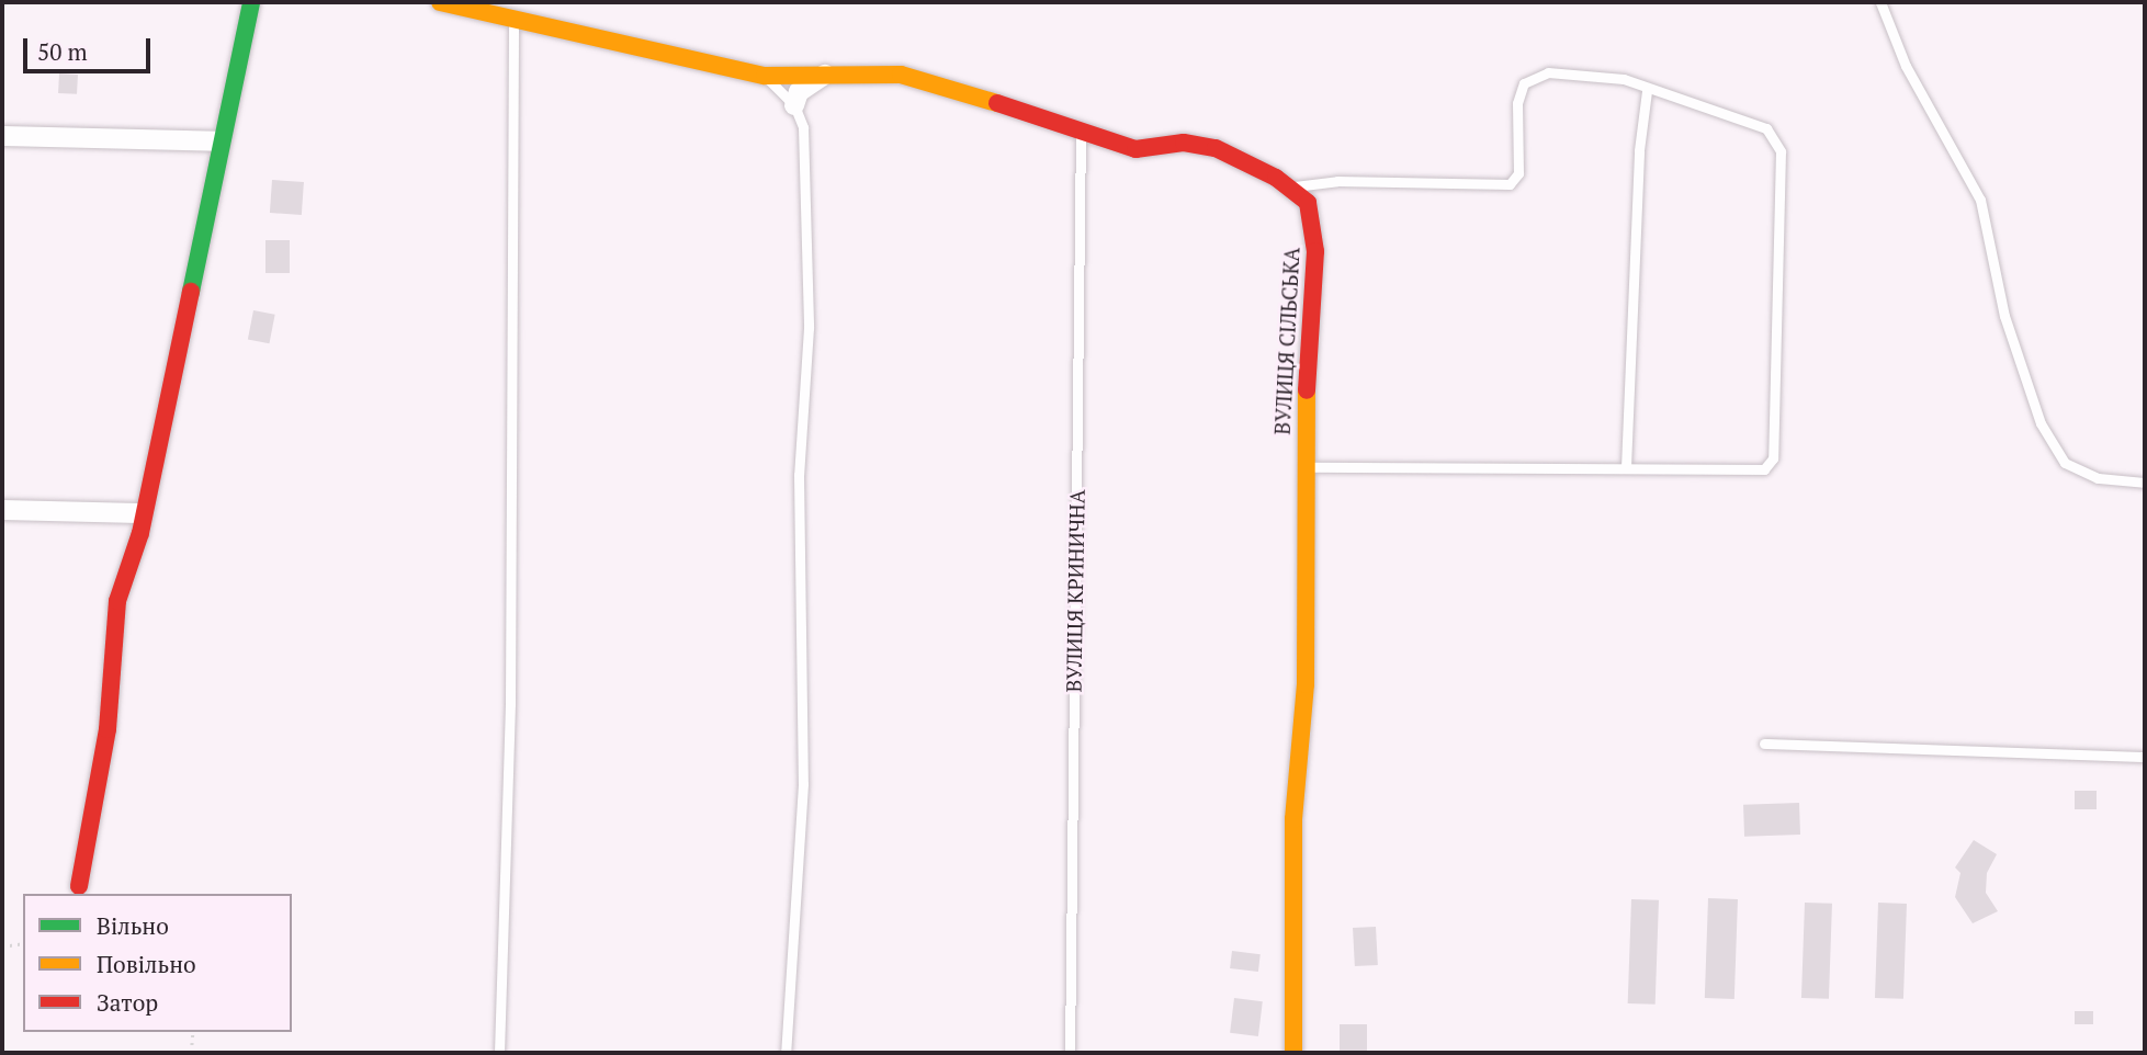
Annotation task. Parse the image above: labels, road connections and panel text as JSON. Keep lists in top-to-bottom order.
{
  "streets": {
    "street": ["ВУЛИЦЯ СІЛЬСЬКА"],
    "lane": ["ВУЛИЦЯ КРИНИЧНА"]
  },
  "crossings": [
    ["ВУЛИЦЯ СІЛЬСЬКА", "ВУЛИЦЯ КРИНИЧНА"]
  ],
  "legend": ["Вільно", "Повільно", "Затор"],
  "scale_bar": "50 m"
}
